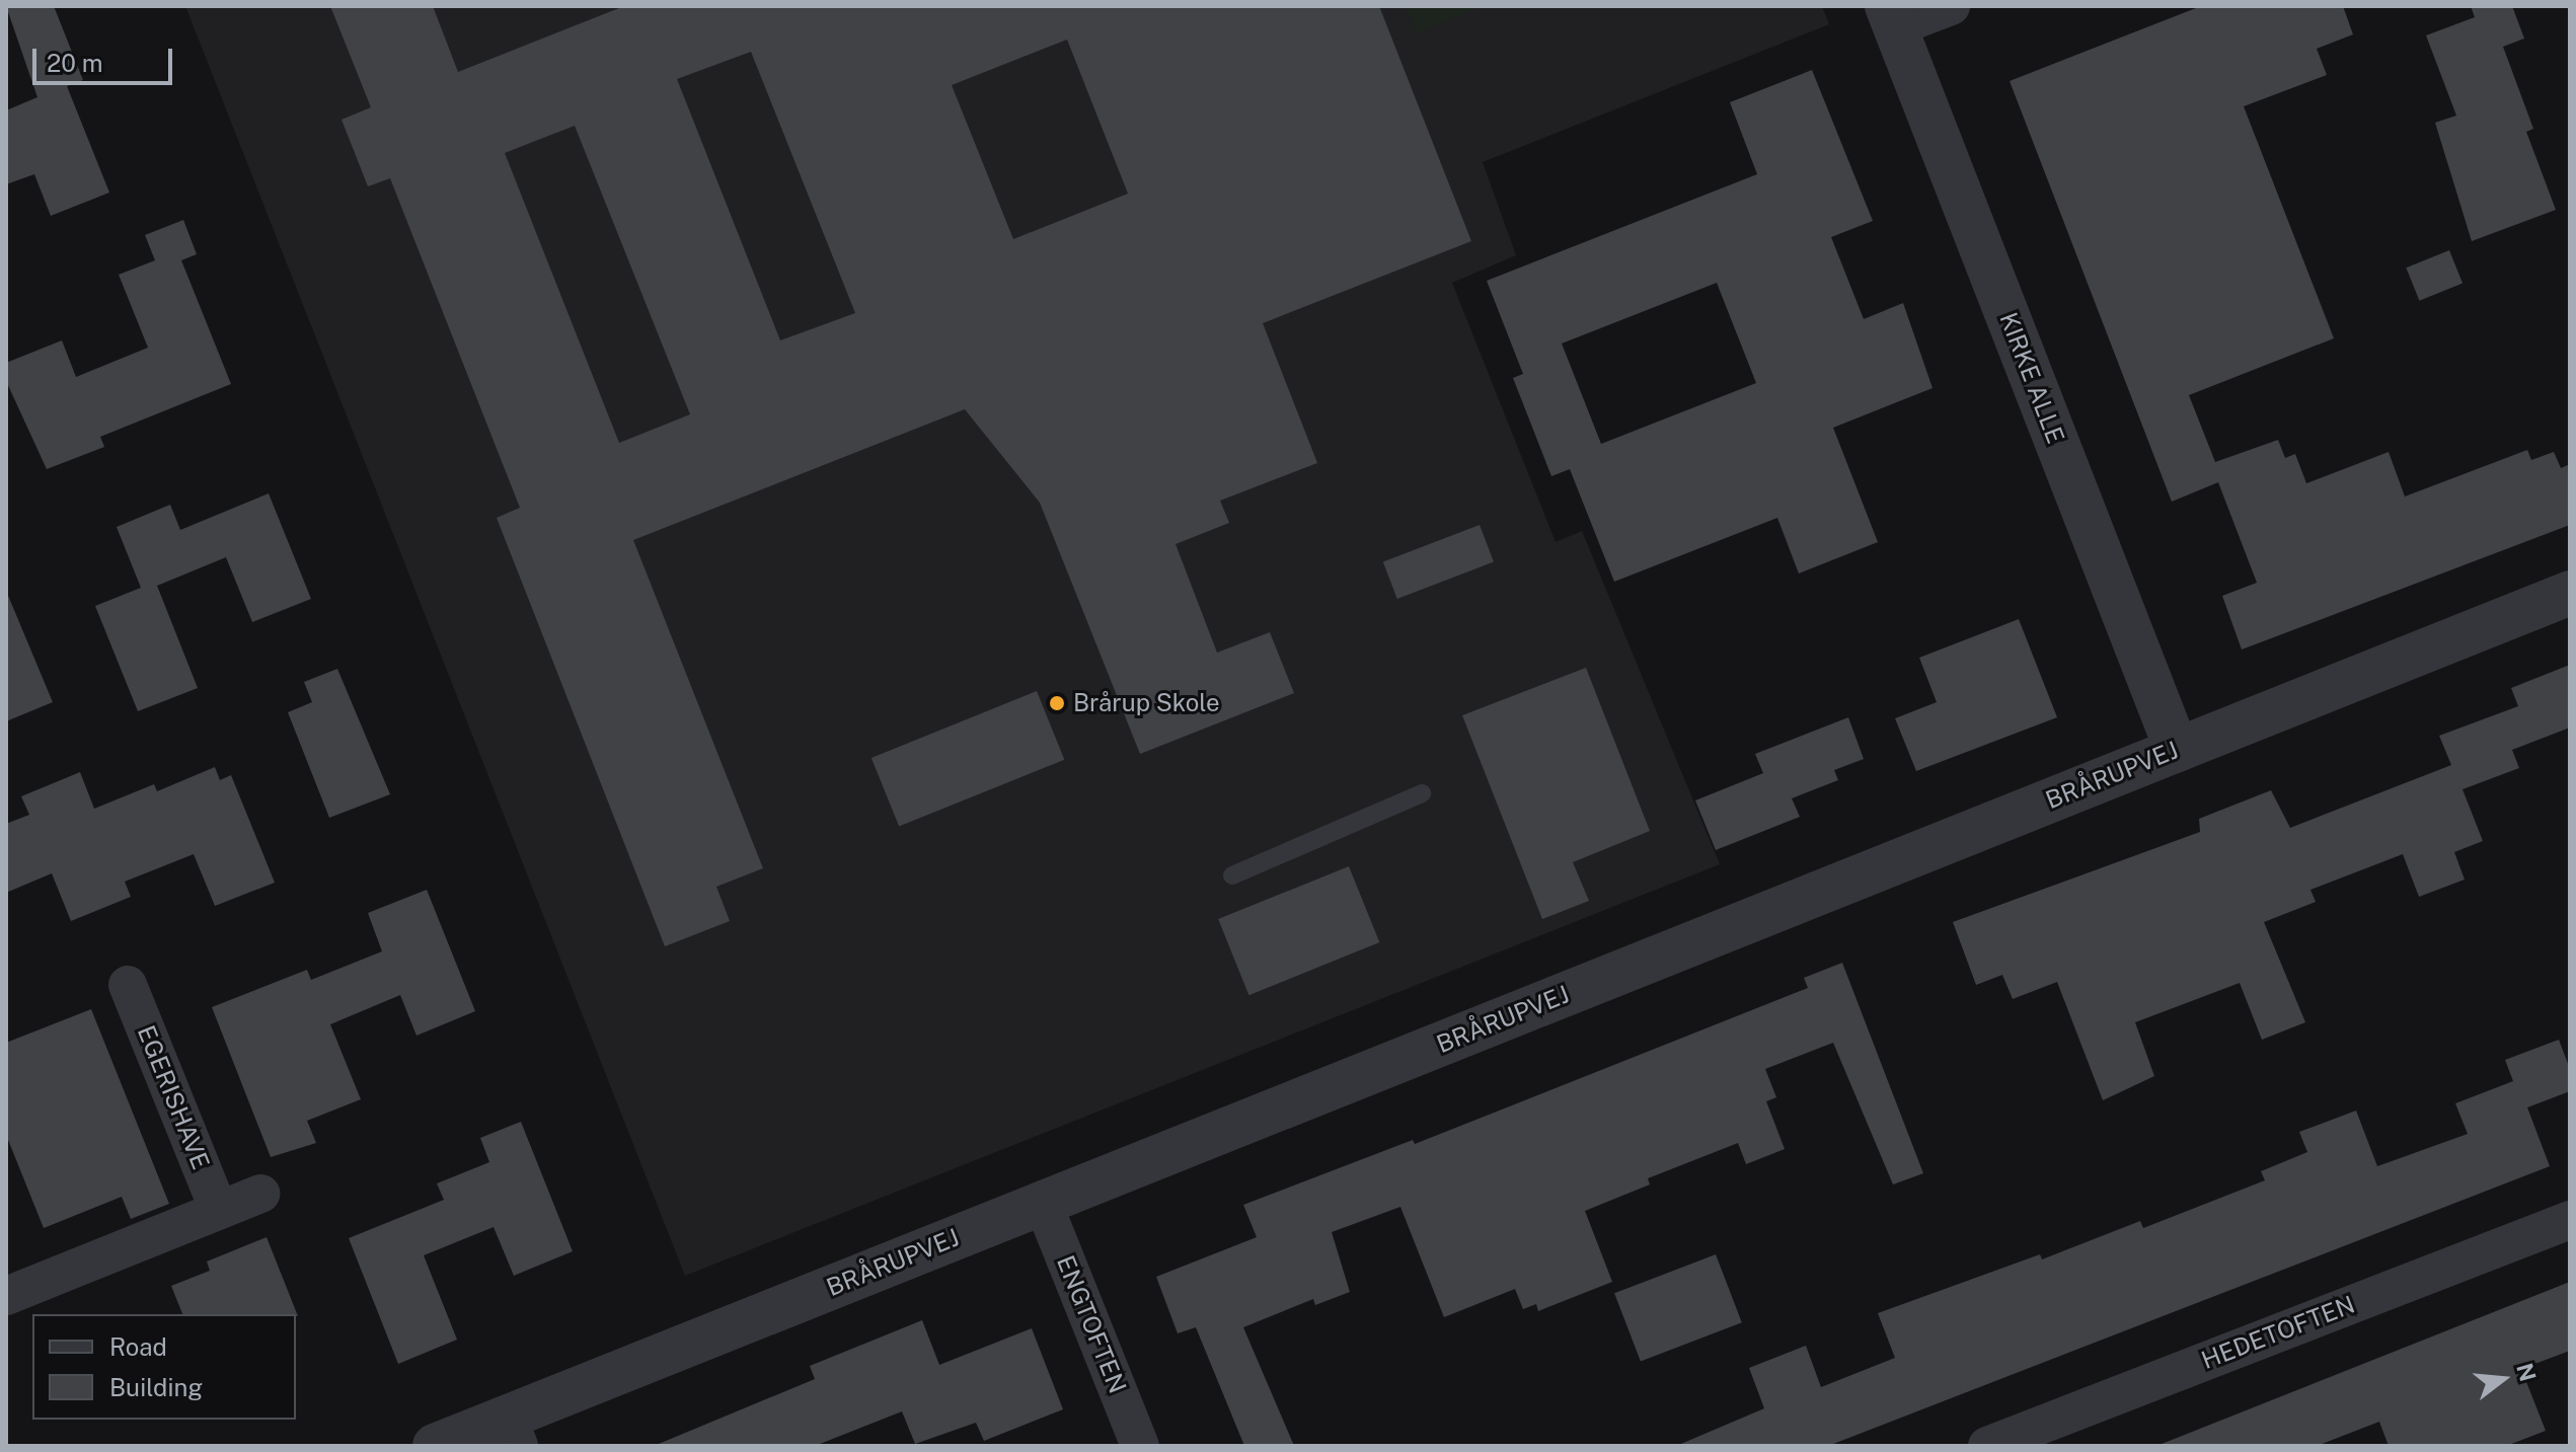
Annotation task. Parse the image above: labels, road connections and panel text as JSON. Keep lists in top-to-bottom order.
{
  "streets": {
    "street": [
      "KIRKE ALLE",
      "BRÅRUPVEJ",
      "EGERISHAVE",
      "ENGTOFTEN",
      "HEDETOFTEN"
    ]
  },
  "crossings": [
    ["KIRKE ALLE", "BRÅRUPVEJ"],
    ["BRÅRUPVEJ", "ENGTOFTEN"]
  ],
  "places": ["Brårup Skole"],
  "legend": ["Road", "Building"],
  "scale_bar": "20 m",
  "north": "right"
}
